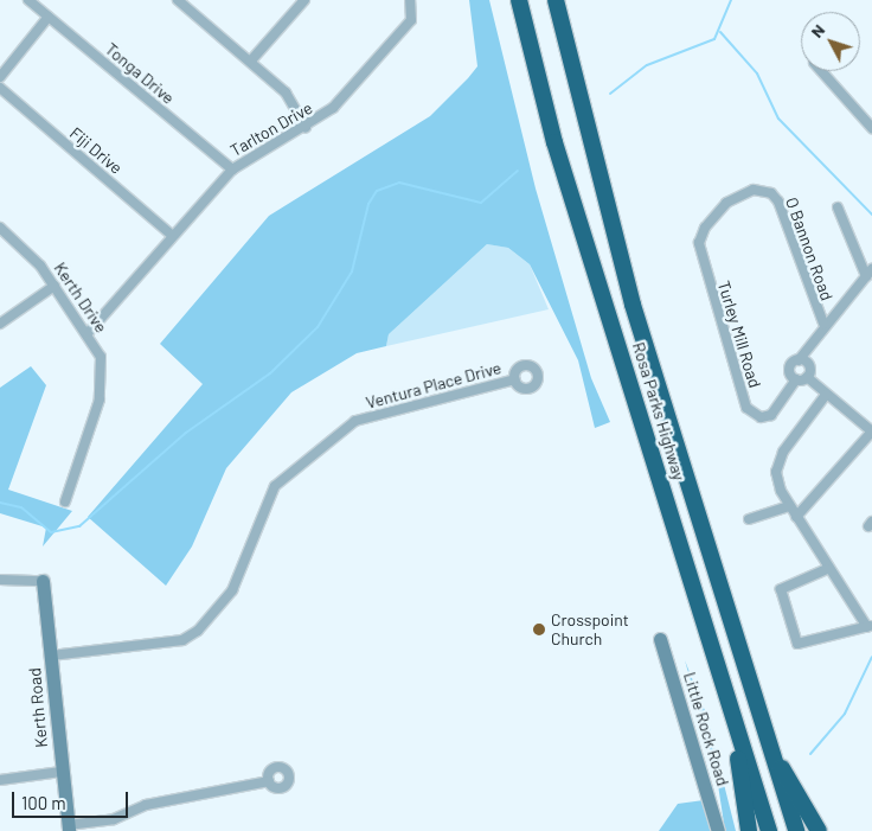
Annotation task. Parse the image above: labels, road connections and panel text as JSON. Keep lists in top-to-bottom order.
{
  "streets": {
    "highway": ["Rosa Parks Highway"],
    "street": [
      "Tonga Drive",
      "Tarlton Drive",
      "Fiji Drive",
      "O Bannon Road",
      "Kerth Drive",
      "Turley Mill Road",
      "Ventura Place Drive",
      "Kerth Road",
      "Little Rock Road"
    ]
  },
  "crossings": [
    ["Tonga Drive", "Tarlton Drive"],
    ["Tarlton Drive", "Fiji Drive"],
    ["Tarlton Drive", "Kerth Drive"],
    ["O Bannon Road", "Turley Mill Road"],
    ["Ventura Place Drive", "Kerth Road"]
  ],
  "places": ["Crosspoint Church"],
  "scale_bar": "100 m",
  "north": "top left"
}
